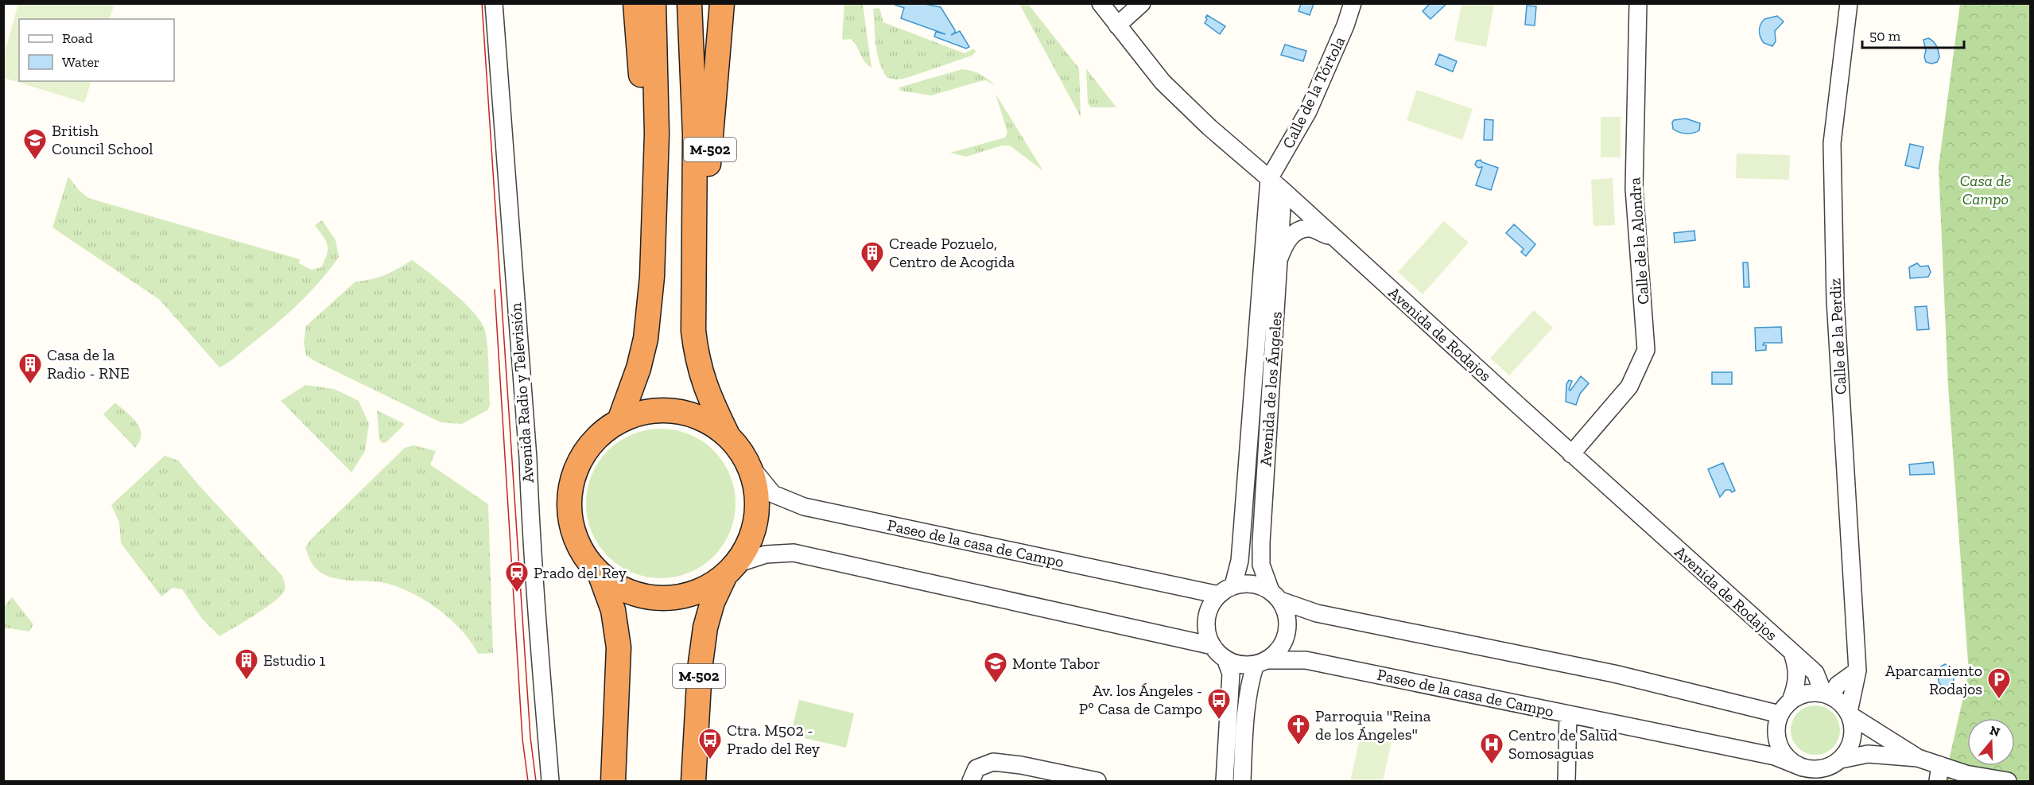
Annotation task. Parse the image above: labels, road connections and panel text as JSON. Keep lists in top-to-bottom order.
{
  "streets": {
    "highway": ["M-502"],
    "street": [
      "Calle de la Tórtola",
      "Calle de la Alondra",
      "Avenida de Rodajos",
      "Calle de la Perdiz",
      "Avenida de los Ángeles",
      "Avenida Radio y Televisión",
      "Paseo de la casa de Campo"
    ]
  },
  "crossings": [
    ["Calle de la Tórtola", "Avenida de Rodajos"],
    ["Calle de la Tórtola", "Avenida de los Ángeles"],
    ["M-502", "Paseo de la casa de Campo"],
    ["Calle de la Alondra", "Avenida de Rodajos"],
    ["Avenida de Rodajos", "Calle de la Perdiz"],
    ["Avenida de Rodajos", "Avenida de los Ángeles"],
    ["Avenida de Rodajos", "Paseo de la casa de Campo"],
    ["Calle de la Perdiz", "Paseo de la casa de Campo"],
    ["Avenida de los Ángeles", "Paseo de la casa de Campo"]
  ],
  "parks": ["Casa de Campo"],
  "places": {
    "school or university": ["British Council School", "Monte Tabor"],
    "building": ["Creade Pozuelo, Centro de Acogida", "Casa de la Radio - RNE", "Estudio 1"],
    "station": ["Prado del Rey"],
    "parking": ["Aparcamiento Rodajos"],
    "bus stop": ["Av. los Ángeles - Pº Casa de Campo", "Ctra. M502 - Prado del Rey"],
    "church": ["Parroquia \"Reina de los Ángeles\""],
    "hospital": ["Centro de Salud Somosaguas"]
  },
  "legend": ["Road", "Water"],
  "scale_bar": "50 m",
  "north": "top"
}
